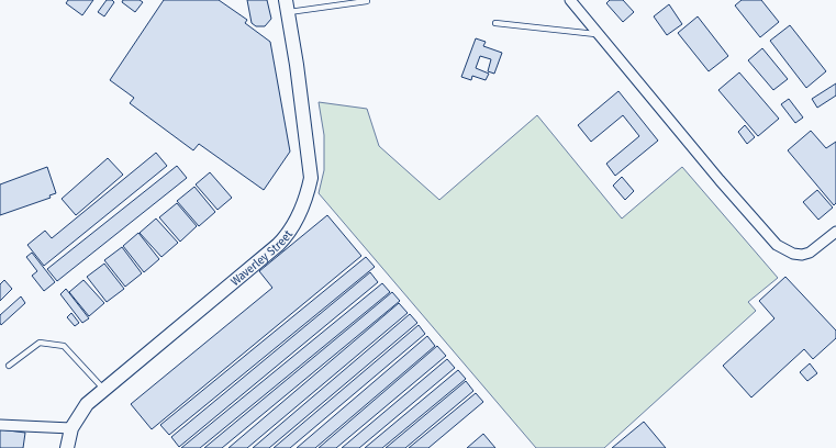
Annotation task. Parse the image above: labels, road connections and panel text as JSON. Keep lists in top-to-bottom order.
{
  "streets": {
    "street": ["Waverley Street"]
  }
}
